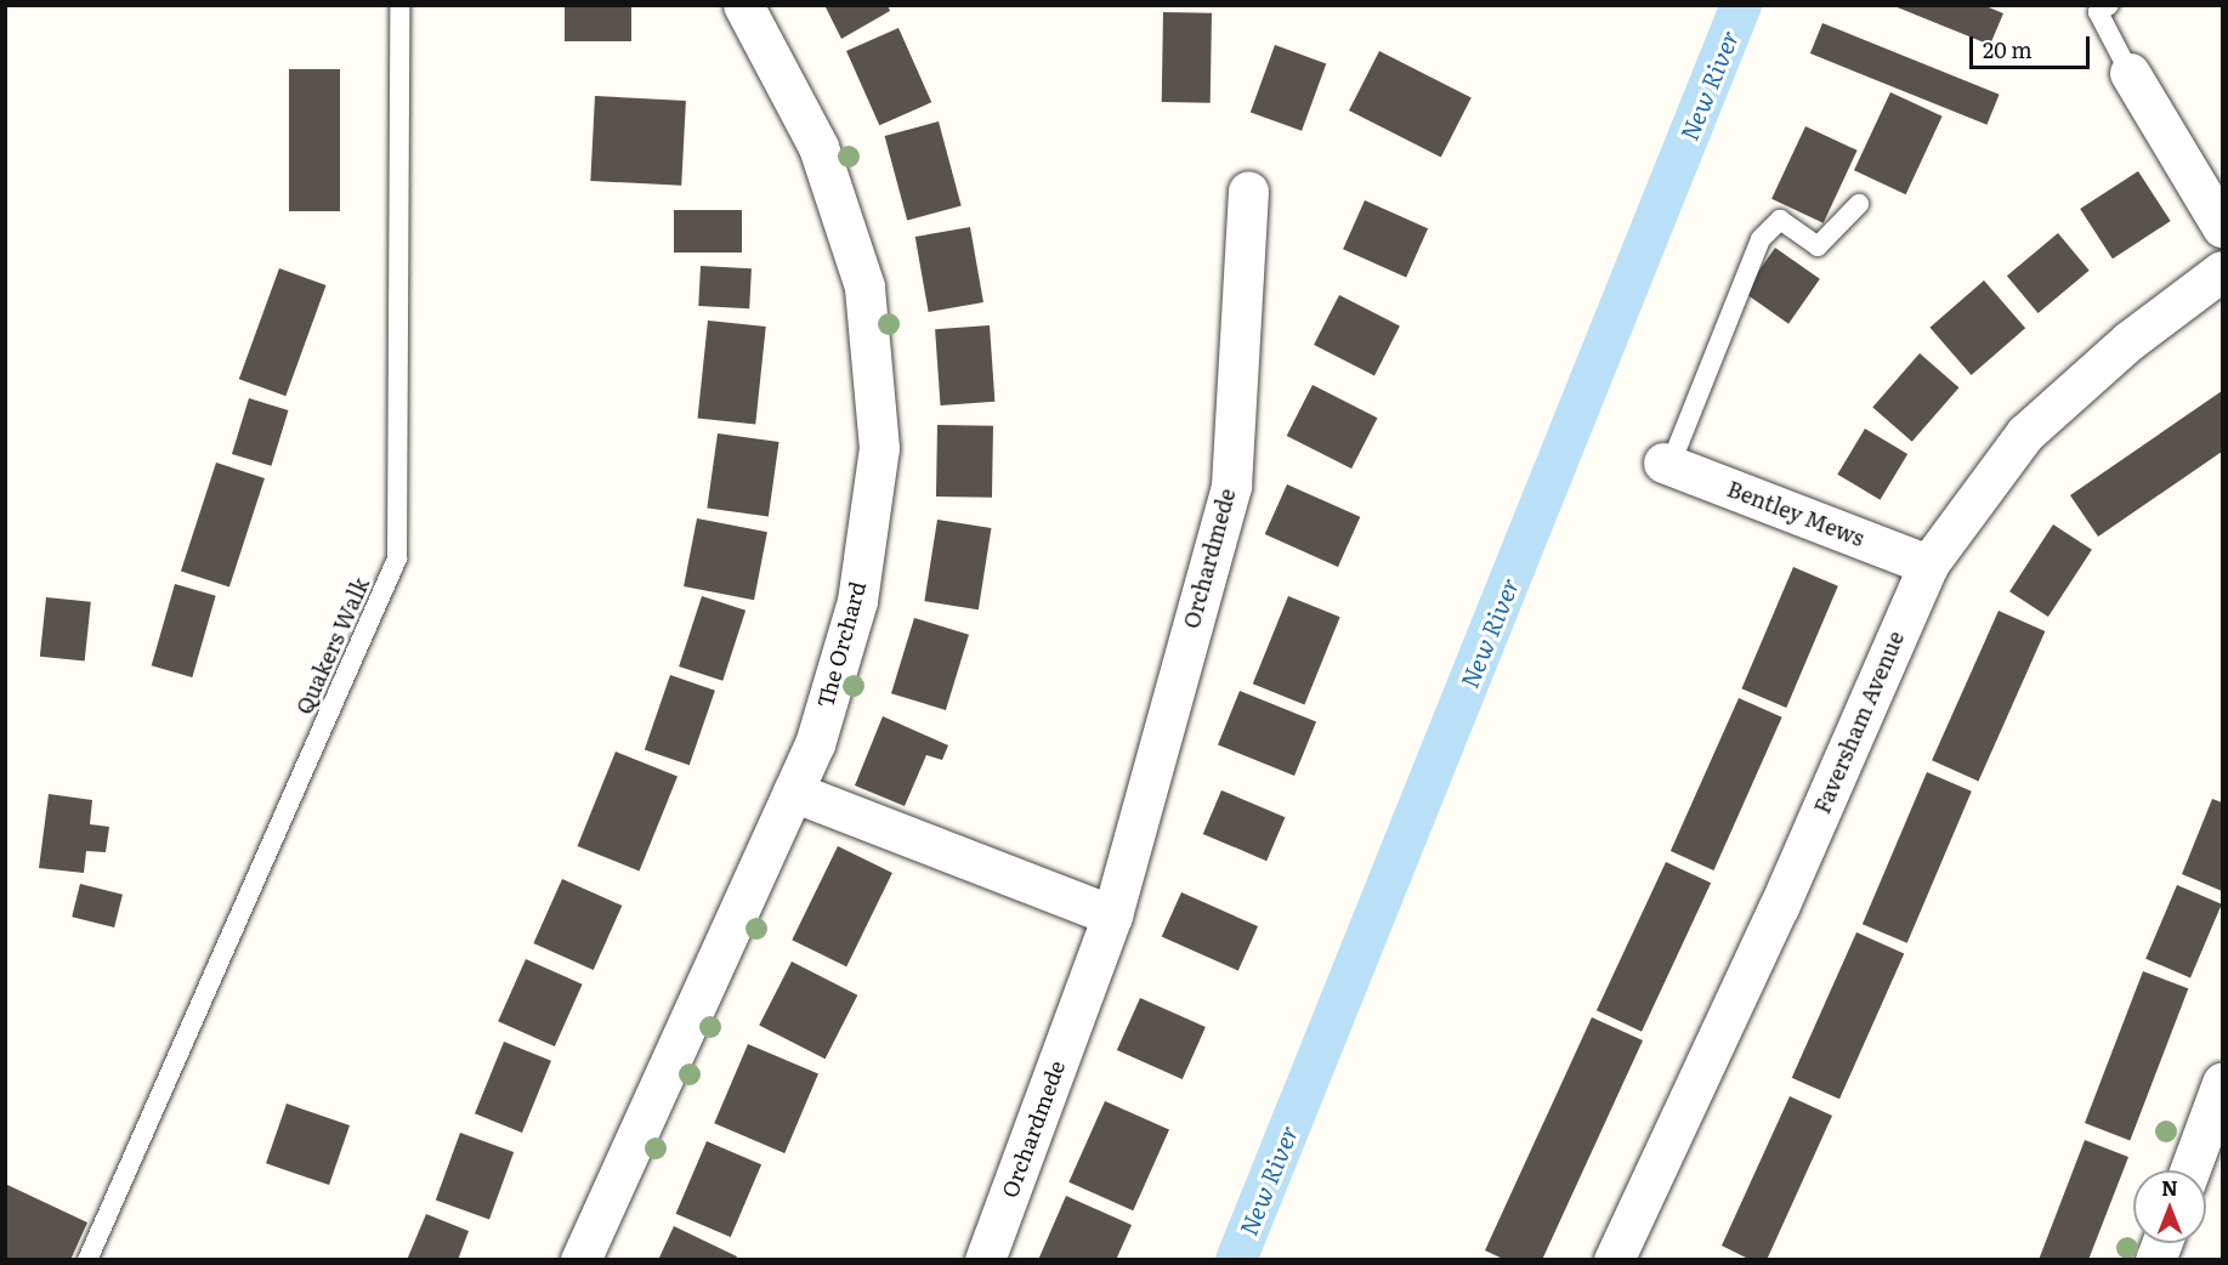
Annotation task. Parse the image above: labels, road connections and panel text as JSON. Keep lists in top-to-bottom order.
{
  "streets": {
    "street": [
      "Bentley Mews",
      "Orchardmede",
      "The Orchard",
      "Faversham Avenue"
    ],
    "lane": ["Quakers Walk"]
  },
  "crossings": [
    ["Bentley Mews", "Faversham Avenue"]
  ],
  "water": ["New River"],
  "scale_bar": "20 m",
  "north": "top"
}
